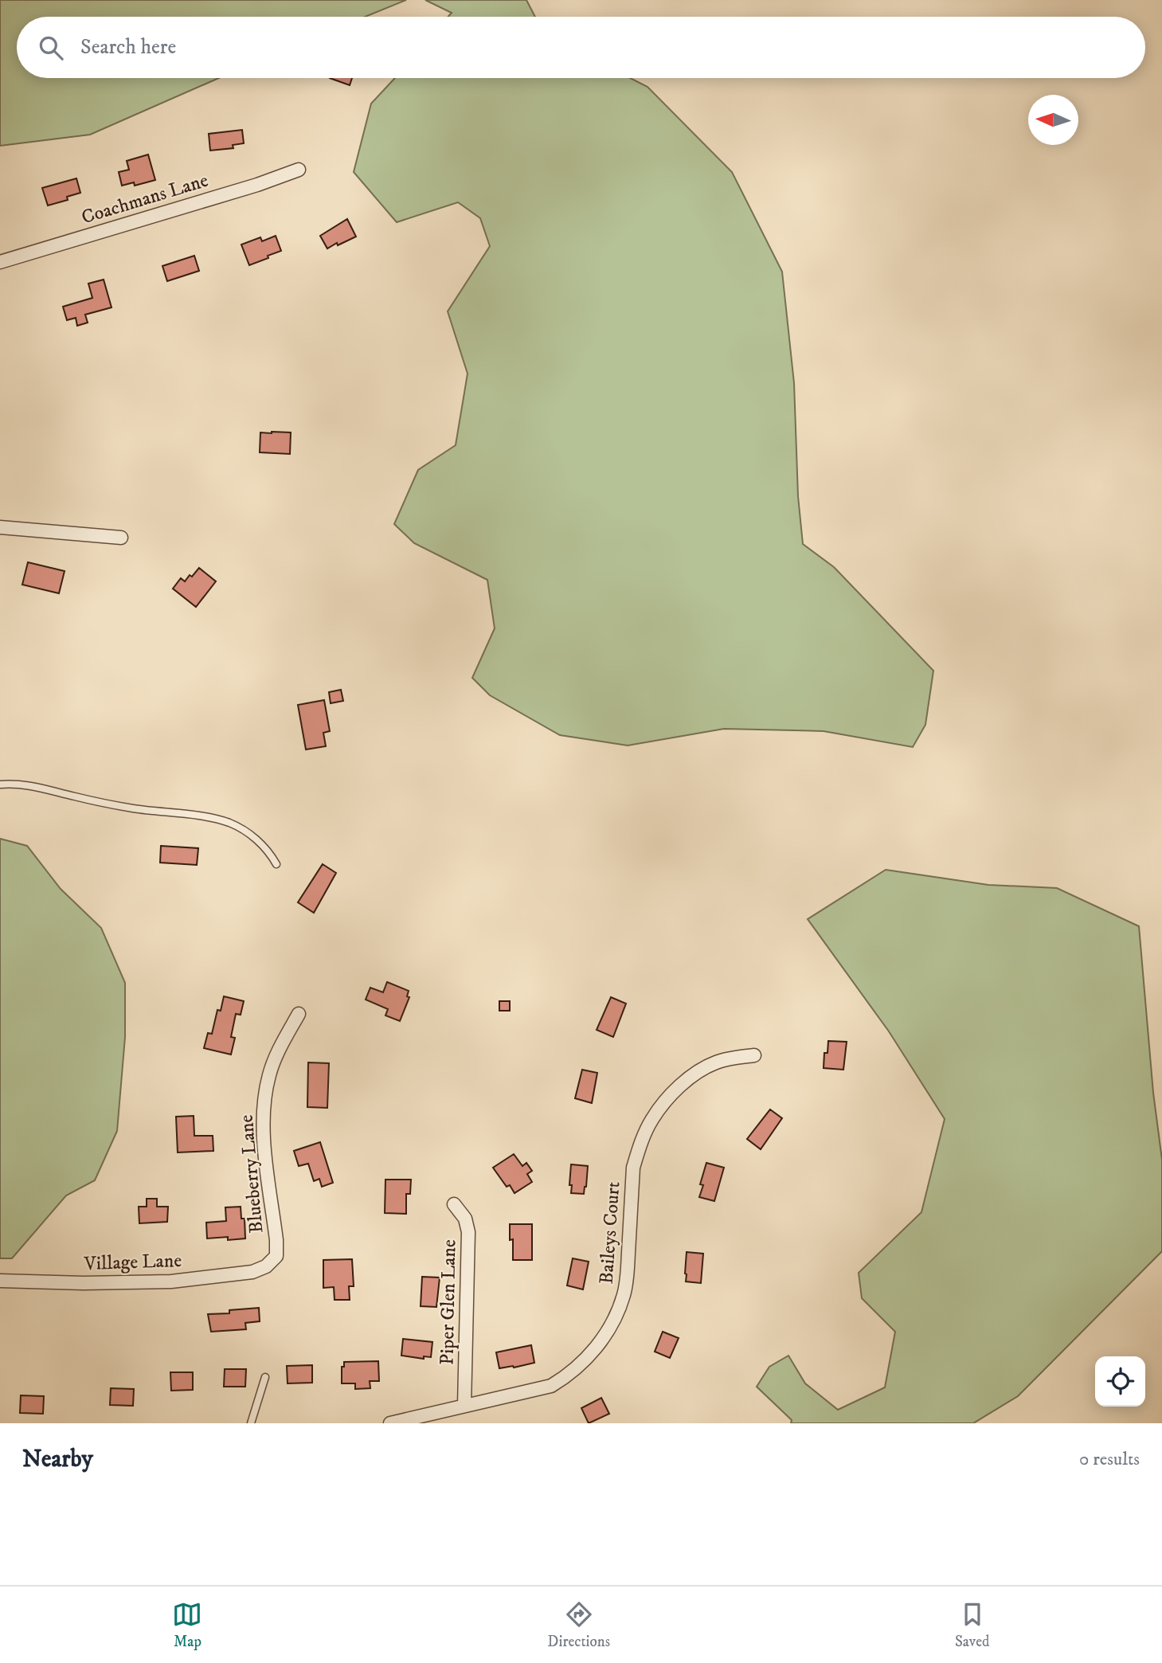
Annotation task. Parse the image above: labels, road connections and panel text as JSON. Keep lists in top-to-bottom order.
{
  "streets": {
    "street": [
      "Coachmans Lane",
      "Blueberry Lane",
      "Baileys Court",
      "Village Lane",
      "Piper Glen Lane"
    ]
  },
  "crossings": [
    ["Blueberry Lane", "Village Lane"],
    ["Baileys Court", "Piper Glen Lane"]
  ],
  "north": "left",
  "page": {
    "search": "Search here",
    "heading": ["Nearby", "0 results"],
    "nav": ["Map", "Directions", "Saved"]
  }
}
